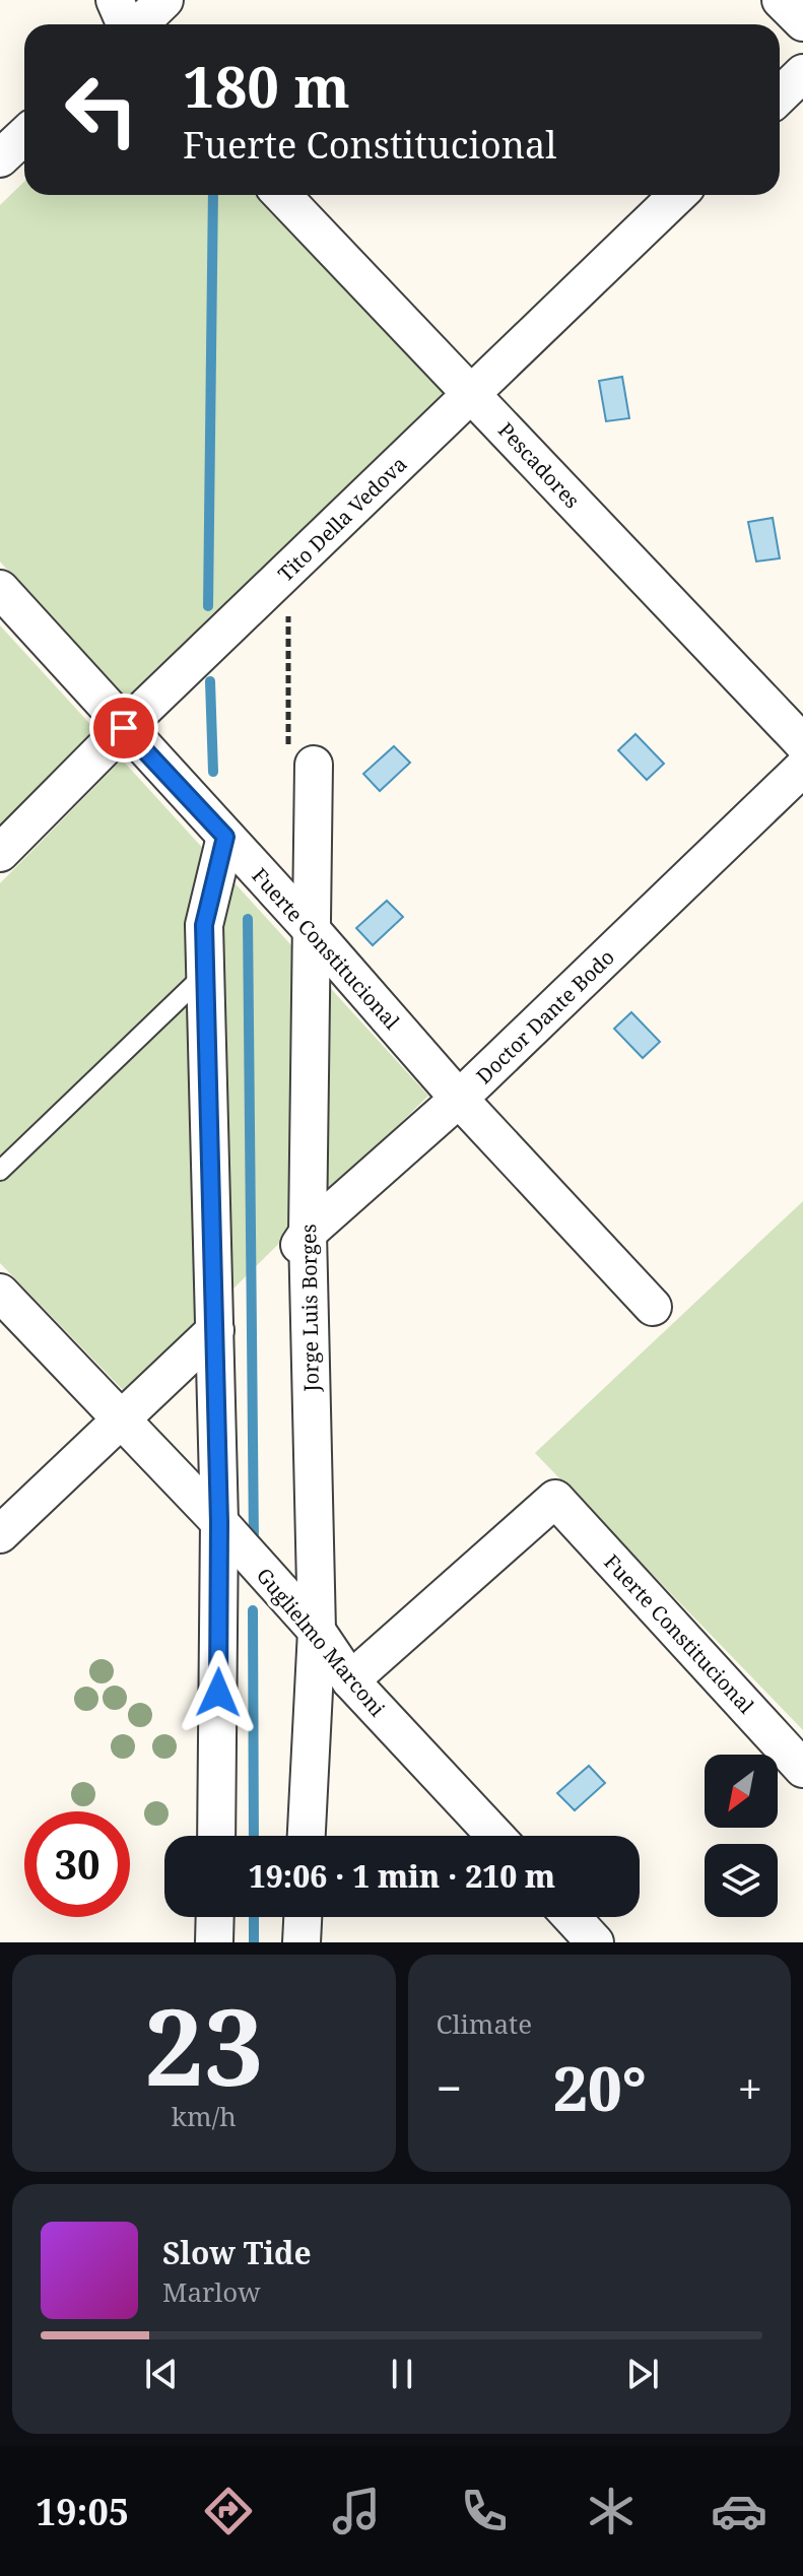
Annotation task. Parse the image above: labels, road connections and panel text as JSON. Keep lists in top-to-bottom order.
{
  "streets": {
    "street": [
      "Pescadores",
      "Tito Della Vedova",
      "Fuerte Constitucional",
      "Doctor Dante Bodo",
      "Jorge Luis Borges",
      "Guglielmo Marconi"
    ]
  },
  "crossings": [
    ["Pescadores", "Tito Della Vedova"],
    ["Tito Della Vedova", "Fuerte Constitucional"],
    ["Fuerte Constitucional", "Doctor Dante Bodo"],
    ["Fuerte Constitucional", "Jorge Luis Borges"],
    ["Fuerte Constitucional", "Guglielmo Marconi"],
    ["Doctor Dante Bodo", "Jorge Luis Borges"],
    ["Jorge Luis Borges", "Guglielmo Marconi"]
  ],
  "north": "bottom left",
  "page": {
    "turn": ["180 m", "Fuerte Constitucional"],
    "limit": "30",
    "trip": "19:06 · 1 min · 210 m",
    "tile": [
      ["23", "km/h"],
      "Climate"
    ],
    "heat": ["−", "20°", "+"],
    "song": ["Slow Tide", "Marlow"],
    "tabs": "19:05"
  }
}
